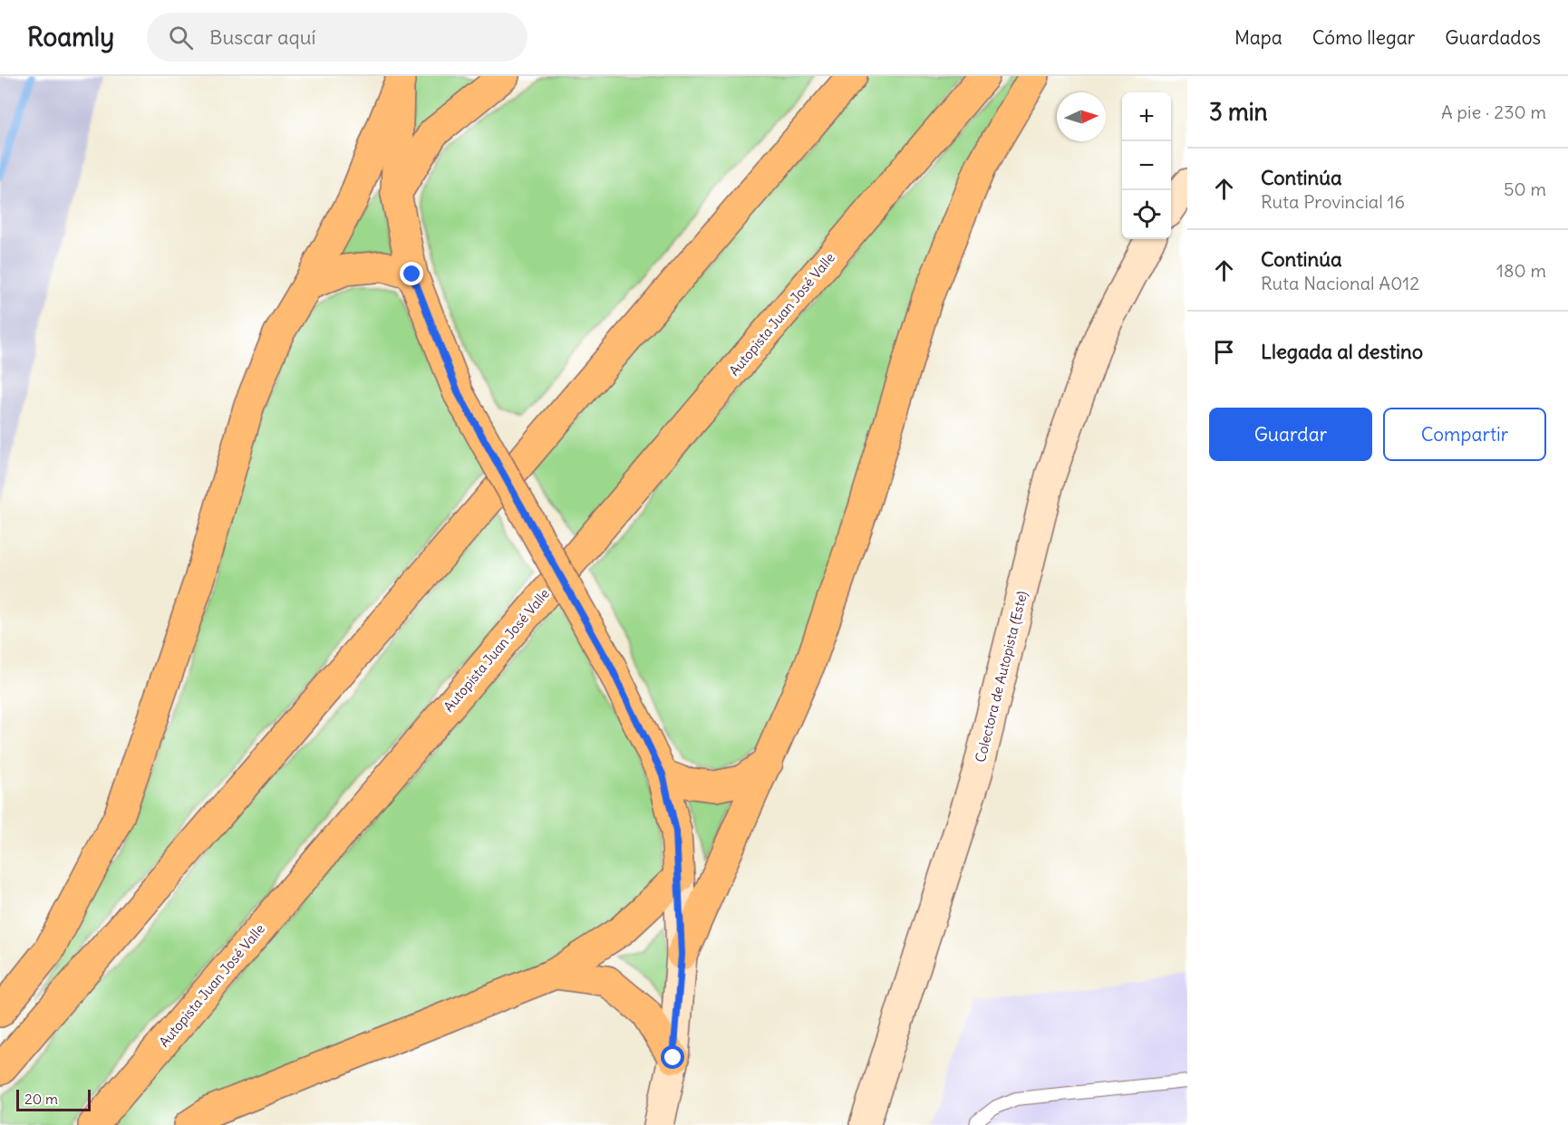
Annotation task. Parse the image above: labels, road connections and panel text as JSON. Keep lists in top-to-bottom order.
{
  "streets": {
    "main road": ["Autopista Juan José Valle", "Colectora de Autopista (Este)"]
  },
  "scale_bar": "20 m",
  "north": "right",
  "page": {
    "header": "Roamly",
    "search": "Buscar aquí",
    "nav": ["Mapa", "Cómo llegar", "Guardados"],
    "heading": ["3 min", "A pie · 230 m"],
    "map_buttons": ["+", "−"],
    "list": [
      ["Continúa", "Ruta Provincial 16", "50 m"],
      ["Continúa", "Ruta Nacional A012", "180 m"],
      "Llegada al destino"
    ],
    "buttons": ["Guardar", "Compartir"],
    "scale": "20 m"
  }
}
